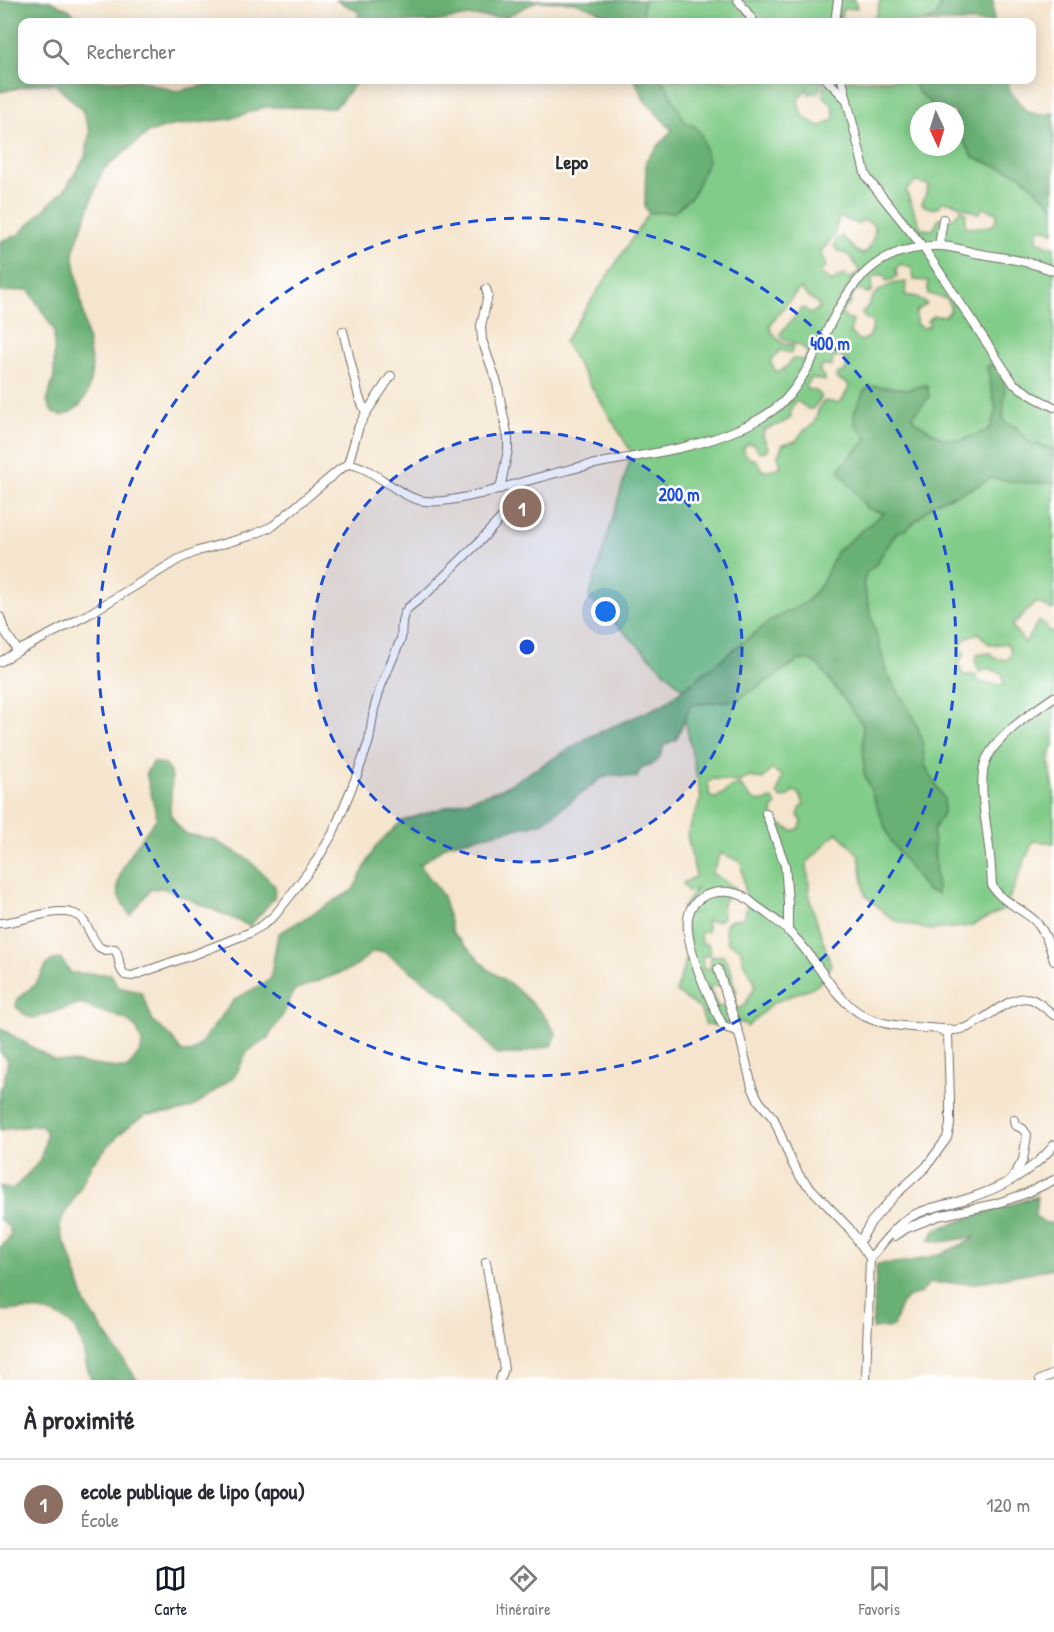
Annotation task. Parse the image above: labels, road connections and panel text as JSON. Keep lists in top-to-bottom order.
{
  "districts": ["Lepo"],
  "north": "bottom",
  "page": {
    "search": "Rechercher",
    "pins": "1",
    "heading": "À proximité",
    "list": [
      {
        "mark": "1",
        "name": "ecole publique de lipo (apou)",
        "note": "École",
        "value": "120 m"
      }
    ],
    "nav": ["Carte", "Itinéraire", "Favoris"]
  },
  "rings": ["400 m", "200 m"]
}
